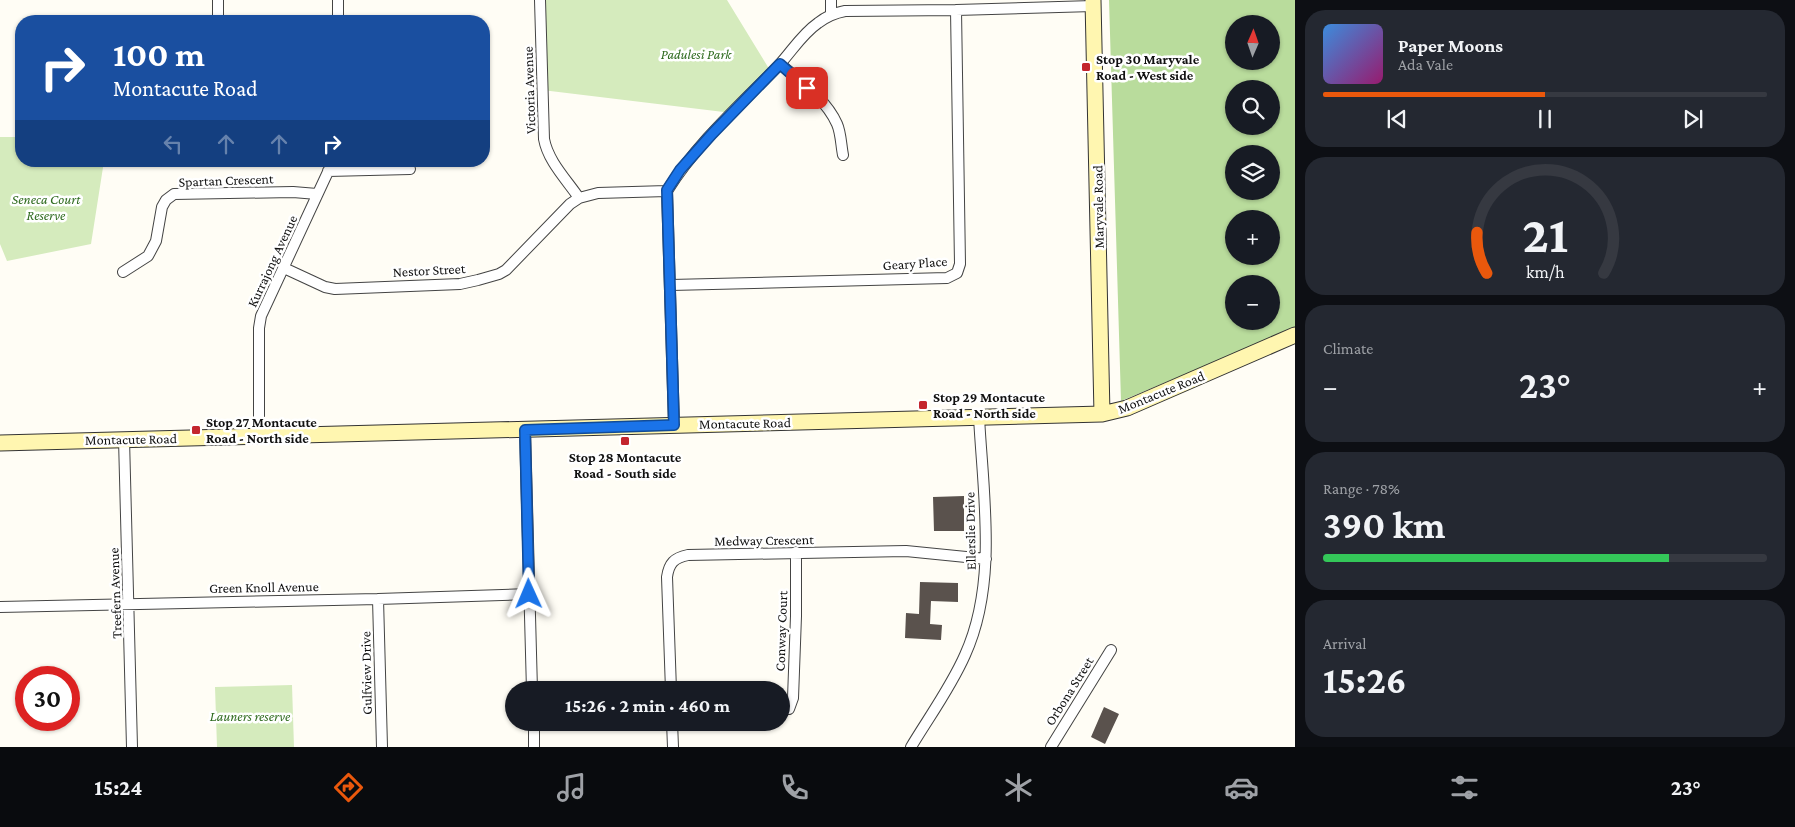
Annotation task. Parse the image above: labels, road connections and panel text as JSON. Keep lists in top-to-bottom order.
{
  "streets": {
    "main road": ["Maryvale Road", "Montacute Road"],
    "street": [
      "Victoria Avenue",
      "Spartan Crescent",
      "Kurrajong Avenue",
      "Geary Place",
      "Nestor Street",
      "Ellerslie Drive",
      "Medway Crescent",
      "Green Knoll Avenue",
      "Treefern Avenue",
      "Conway Court",
      "Gulfview Drive",
      "Orbona Street"
    ]
  },
  "crossings": [
    ["Victoria Avenue", "Nestor Street"],
    ["Spartan Crescent", "Kurrajong Avenue"],
    ["Maryvale Road", "Montacute Road"],
    ["Kurrajong Avenue", "Nestor Street"],
    ["Kurrajong Avenue", "Montacute Road"],
    ["Montacute Road", "Ellerslie Drive"],
    ["Montacute Road", "Treefern Avenue"],
    ["Ellerslie Drive", "Medway Crescent"],
    ["Medway Crescent", "Conway Court"],
    ["Green Knoll Avenue", "Treefern Avenue"],
    ["Green Knoll Avenue", "Gulfview Drive"]
  ],
  "parks": ["Padulesi Park", "Seneca Court Reserve", "Launers reserve"],
  "places": {
    "transit": [
      "Stop 30 Maryvale Road - West side",
      "Stop 29 Montacute Road - North side",
      "Stop 27 Montacute Road - North side",
      "Stop 28 Montacute Road - South side"
    ]
  },
  "north": "top",
  "page": {
    "map_buttons": ["+", "−"],
    "turn": ["100 m", "Montacute Road"],
    "song": ["Paper Moons", "Ada Vale"],
    "tile": [
      "Climate",
      ["Range · 78%", "390 km"],
      ["Arrival", "15:26"]
    ],
    "heat": ["−", "23°", "+"],
    "limit": "30",
    "trip": "15:26 · 2 min · 460 m",
    "tabs": ["15:24", "23°"],
    "gauge": ["21", "km/h"]
  }
}
